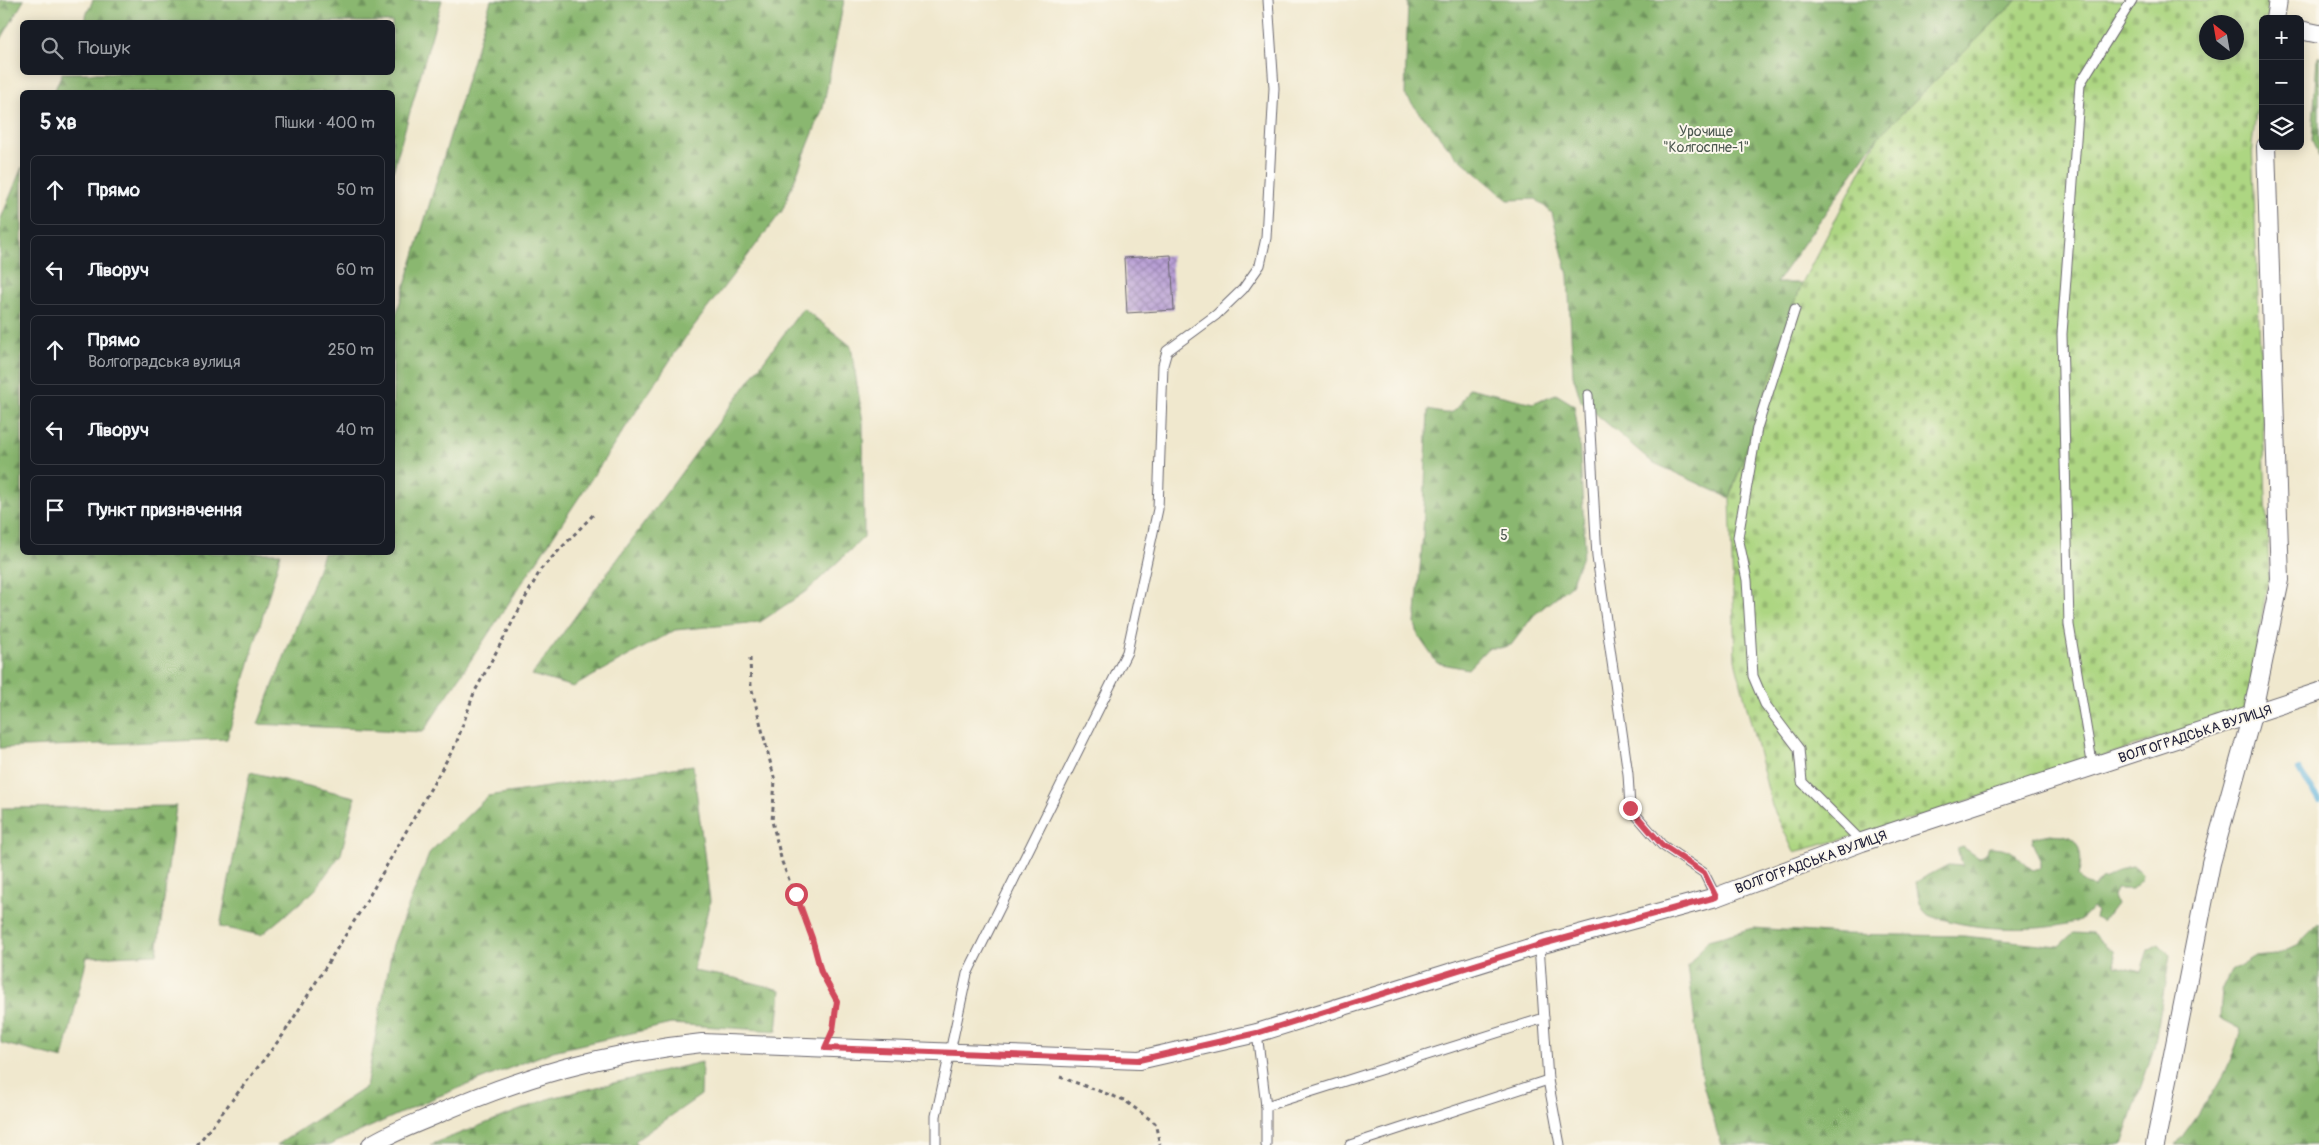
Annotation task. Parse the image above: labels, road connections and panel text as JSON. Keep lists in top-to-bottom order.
{
  "streets": {
    "street": ["ВОЛГОГРАДСЬКА ВУЛИЦЯ"]
  },
  "parks": ["Урочище \"Колгоспне-1\"", "5"],
  "north": "top left",
  "page": {
    "map_buttons": ["+", "−"],
    "search": "Пошук",
    "heading": ["5 хв", "Пішки · 400 m"],
    "list": [
      ["Прямо", "50 m"],
      ["Ліворуч", "60 m"],
      ["Прямо", "Волгоградська вулиця", "250 m"],
      ["Ліворуч", "40 m"],
      "Пункт призначення"
    ]
  }
}
